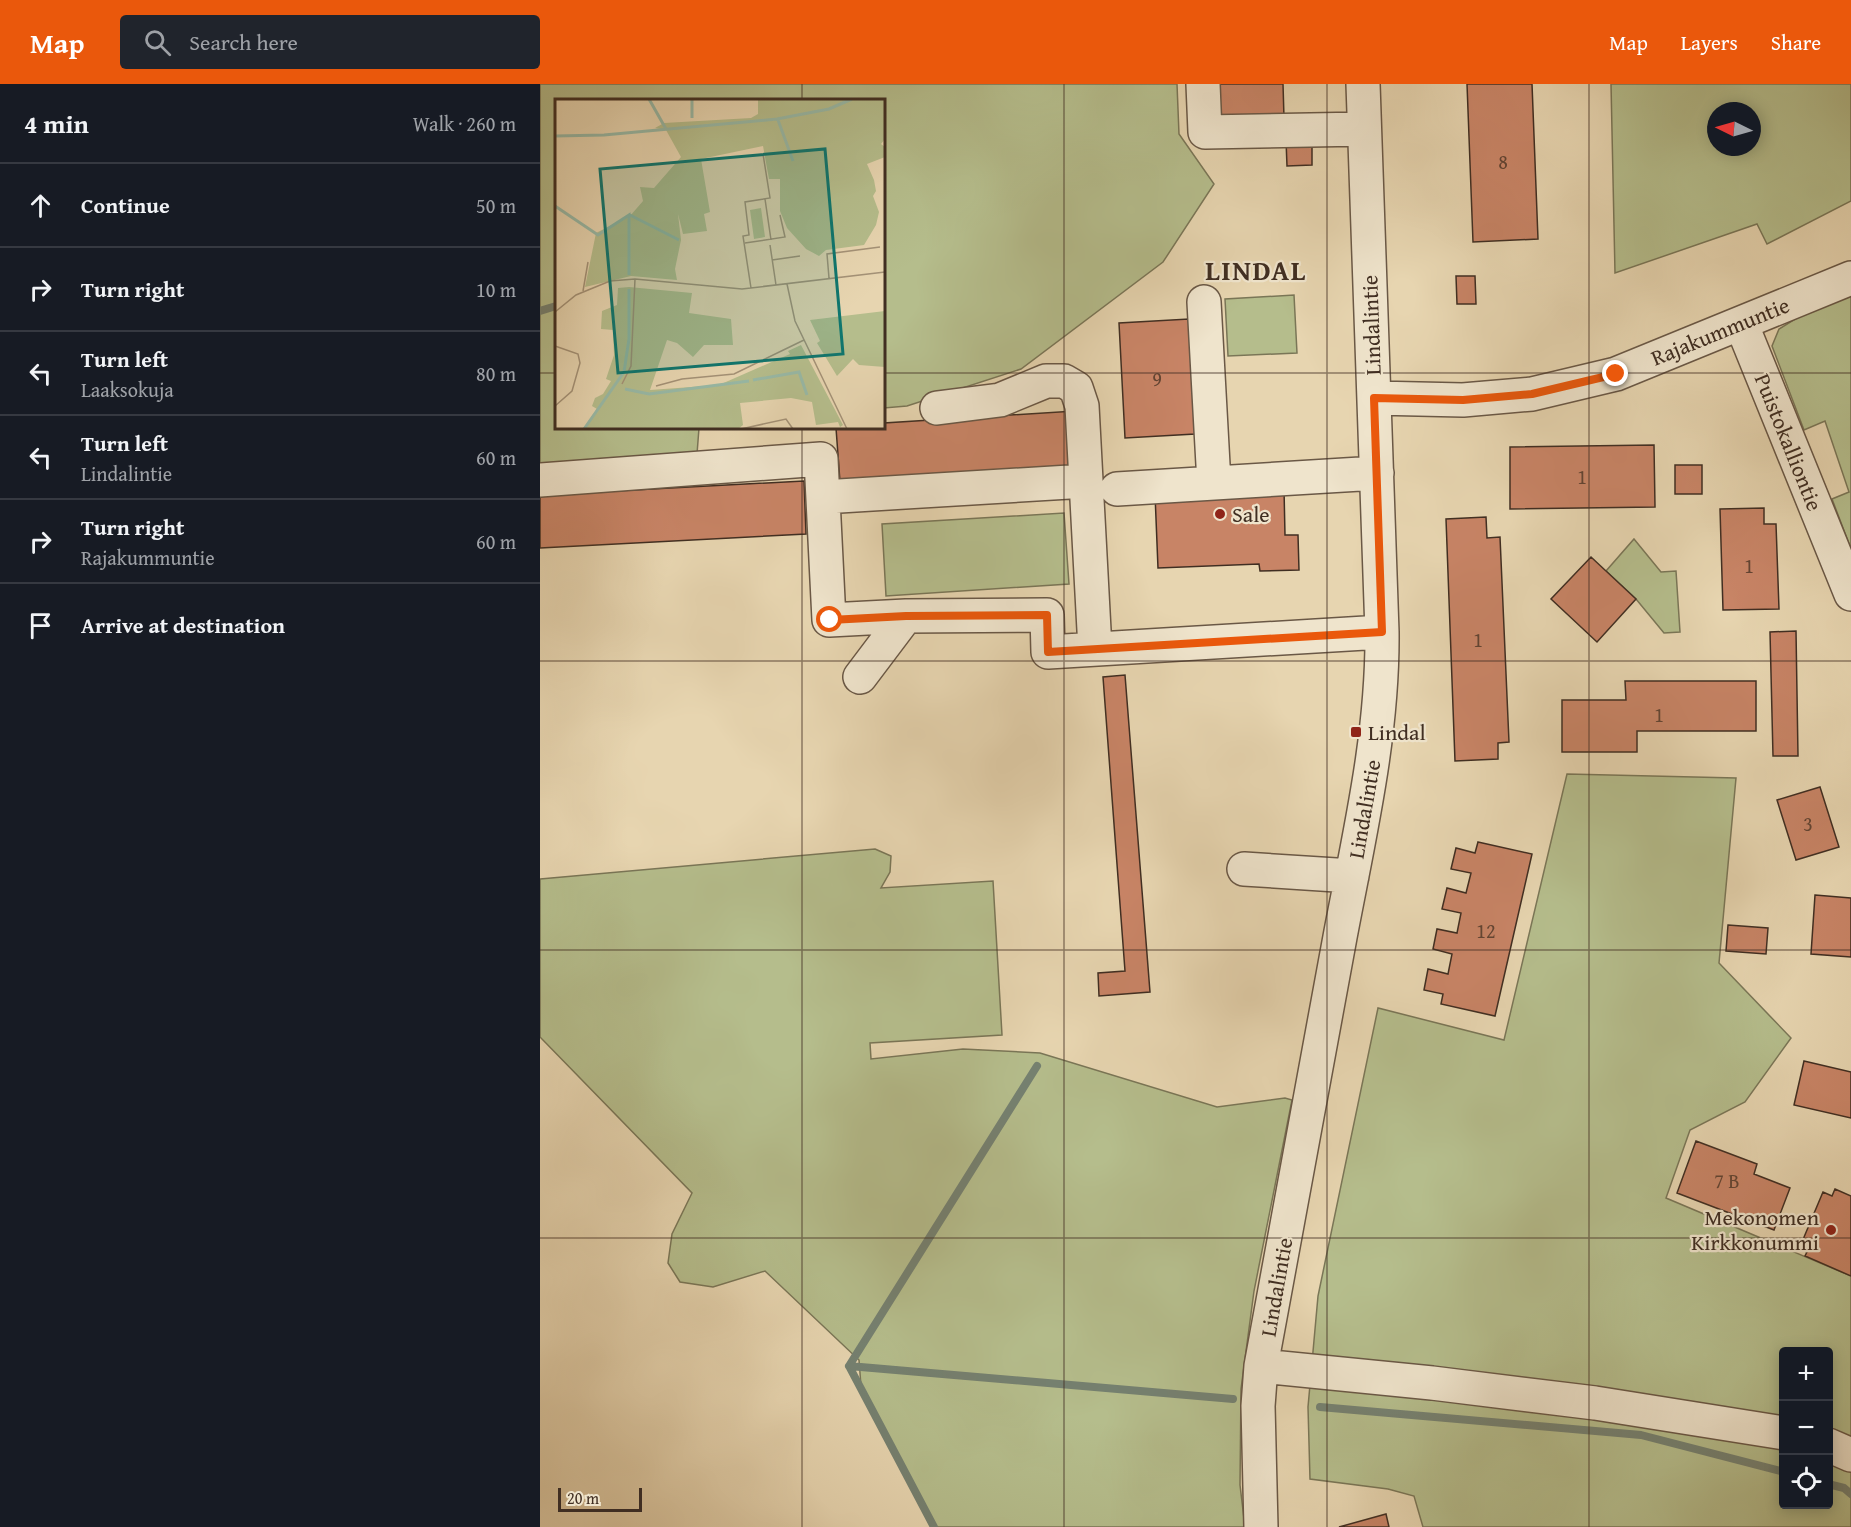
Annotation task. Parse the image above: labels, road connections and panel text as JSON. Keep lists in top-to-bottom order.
{
  "streets": {
    "street": ["Lindalintie", "Rajakummuntie", "Puistokalliontie"]
  },
  "crossings": [
    ["Lindalintie", "Rajakummuntie"],
    ["Rajakummuntie", "Puistokalliontie"]
  ],
  "districts": ["LINDAL"],
  "places": {
    "other": ["Sale", "Mekonomen Kirkkonummi"],
    "transit": ["Lindal"]
  },
  "house_numbers": [
    "8",
    "9",
    "1",
    "1",
    "1",
    "1",
    "3",
    "12",
    "7 B"
  ],
  "scale_bar": "20 m",
  "north": "left",
  "page": {
    "header": "Map",
    "search": "Search here",
    "nav": ["Map", "Layers", "Share"],
    "heading": ["4 min", "Walk · 260 m"],
    "list": [
      ["Continue", "50 m"],
      ["Turn right", "10 m"],
      ["Turn left", "Laaksokuja", "80 m"],
      ["Turn left", "Lindalintie", "60 m"],
      ["Turn right", "Rajakummuntie", "60 m"],
      "Arrive at destination"
    ],
    "map_buttons": ["+", "−"],
    "scale": "20 m"
  }
}
